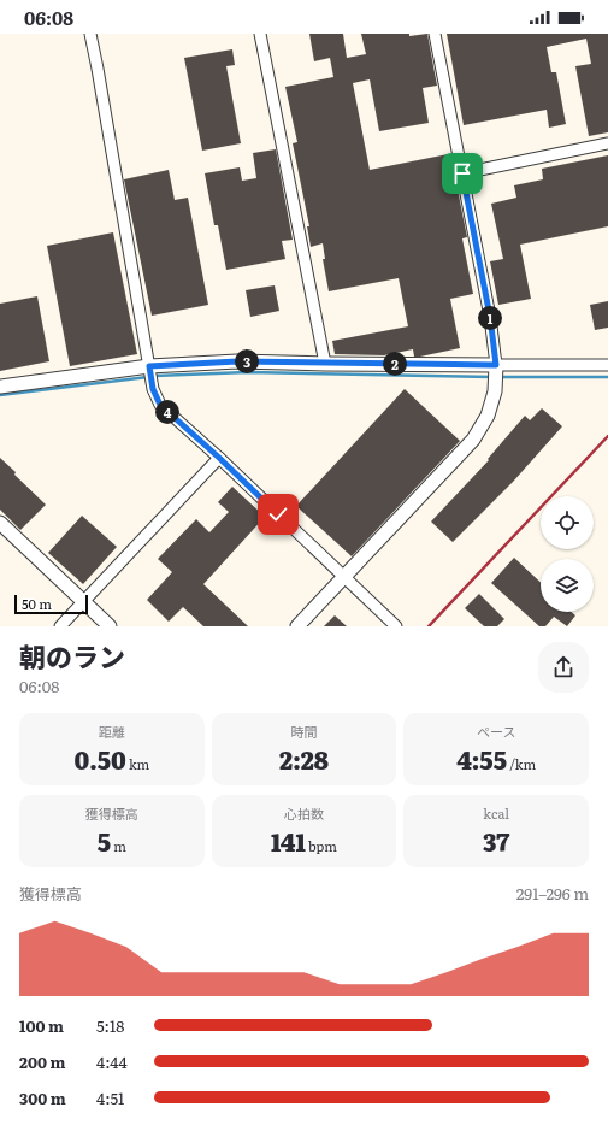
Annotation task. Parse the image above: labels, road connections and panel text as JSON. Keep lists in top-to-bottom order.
{
  "scale_bar": "50 m",
  "page": {
    "status": "06:08",
    "pins": [
      "1",
      "3",
      "2",
      "4"
    ],
    "scale": "50 m",
    "heading": ["朝のラン", "06:08"],
    "stats": [
      ["距離", "0.50 km"],
      ["時間", "2:28"],
      ["ペース", "4:55 /km"],
      ["獲得標高", "5 m"],
      ["心拍数", "141 bpm"],
      ["kcal", "37"]
    ],
    "chart": ["獲得標高", "291–296 m"],
    "list": [
      {
        "name": "100 m",
        "note": "5:18"
      },
      {
        "name": "200 m",
        "note": "4:44"
      },
      {
        "name": "300 m",
        "note": "4:51"
      }
    ]
  }
}
